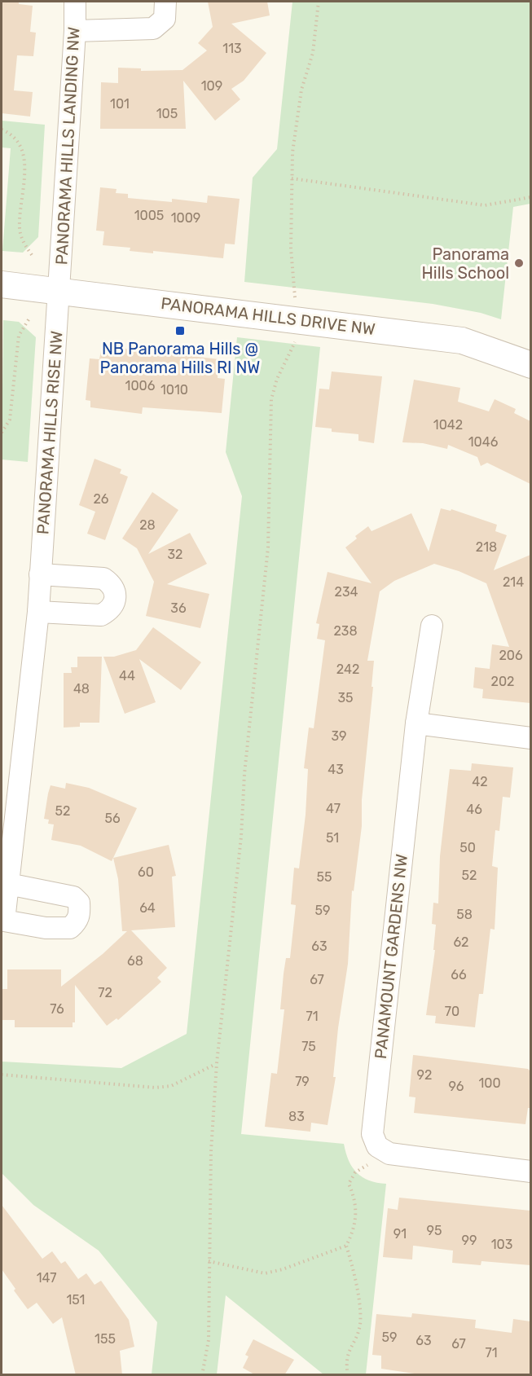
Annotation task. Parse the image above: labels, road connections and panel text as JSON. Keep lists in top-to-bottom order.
{
  "streets": {
    "street": [
      "PANORAMA HILLS LANDING NW",
      "PANORAMA HILLS DRIVE NW",
      "PANORAMA HILLS RISE NW",
      "PANAMOUNT GARDENS NW"
    ]
  },
  "crossings": [
    ["PANORAMA HILLS LANDING NW", "PANORAMA HILLS DRIVE NW"],
    ["PANORAMA HILLS LANDING NW", "PANORAMA HILLS RISE NW"],
    ["PANORAMA HILLS DRIVE NW", "PANORAMA HILLS RISE NW"]
  ],
  "places": {
    "other": ["Panorama Hills School"],
    "transit": ["NB Panorama Hills @ Panorama Hills RI NW"]
  },
  "house_numbers": [
    "113",
    "109",
    "101",
    "105",
    "1005",
    "1009",
    "1006",
    "1010",
    "1042",
    "1046",
    "26",
    "28",
    "218",
    "32",
    "214",
    "234",
    "36",
    "238",
    "206",
    "242",
    "44",
    "202",
    "48",
    "35",
    "39",
    "43",
    "42",
    "47",
    "46",
    "52",
    "56",
    "51",
    "50",
    "60",
    "52",
    "55",
    "64",
    "59",
    "58",
    "62",
    "63",
    "68",
    "66",
    "67",
    "72",
    "76",
    "70",
    "71",
    "75",
    "92",
    "79",
    "100",
    "96",
    "83",
    "95",
    "91",
    "99",
    "103",
    "147",
    "151",
    "59",
    "155",
    "63",
    "67",
    "71"
  ]
}
